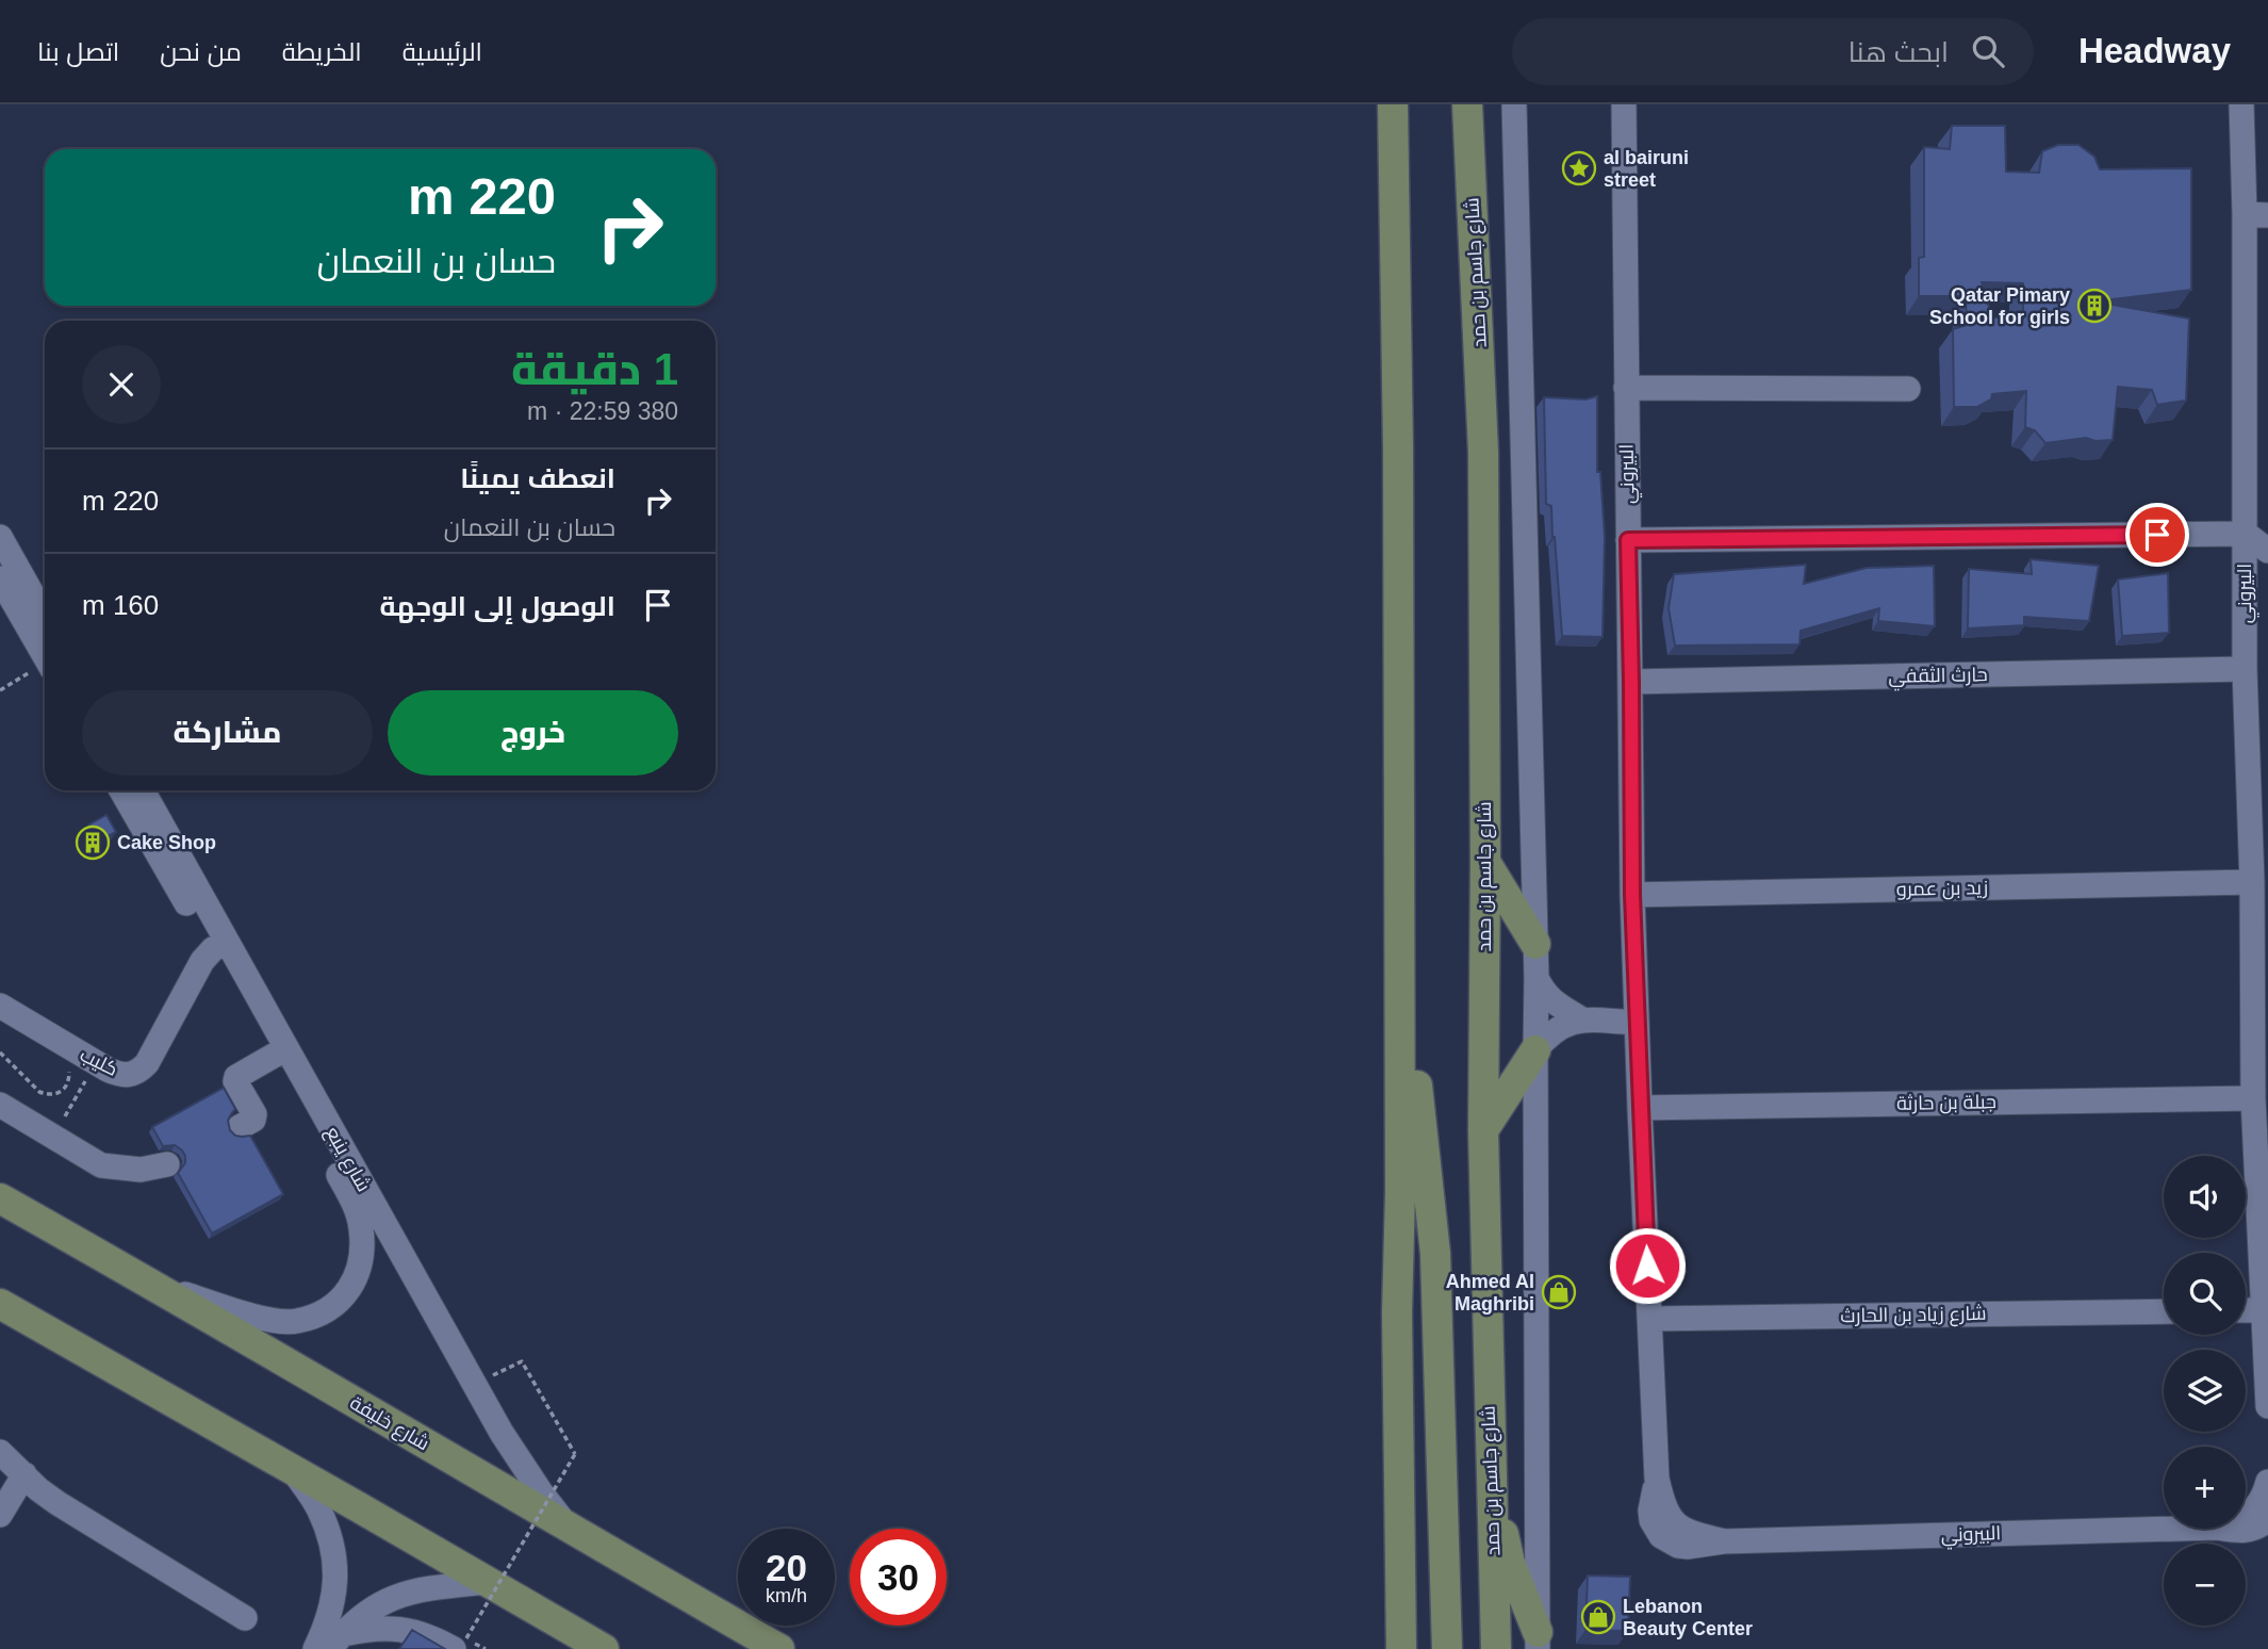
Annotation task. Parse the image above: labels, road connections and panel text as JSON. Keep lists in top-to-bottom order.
{
  "streets": {
    "main road": ["شارع جاسم بن حمد", "شارع خليفة"],
    "street": [
      "البيروني",
      "حارث الثقفي",
      "زيد بن عمرو",
      "كليب",
      "جبلة بن حارثة",
      "شارع ينبع",
      "شارع زياد بن الحارث"
    ]
  },
  "crossings": [
    ["البيروني", "حارث الثقفي"],
    ["البيروني", "زيد بن عمرو"],
    ["البيروني", "جبلة بن حارثة"],
    ["البيروني", "شارع زياد بن الحارث"],
    ["كليب", "شارع ينبع"],
    ["شارع ينبع", "شارع خليفة"]
  ],
  "places": {
    "place": ["al bairuni street"],
    "building": ["Qatar Pimary School for girls", "Cake Shop"],
    "shop": ["Ahmed Al Maghribi", "Lebanon Beauty Center"]
  },
  "page": {
    "header": "Headway",
    "search": "ابحث هنا",
    "nav": [
      "الرئيسية",
      "الخريطة",
      "من نحن",
      "اتصل بنا"
    ],
    "turn": ["220 m", "حسان بن النعمان"],
    "heading": ["1 دقيقة", "380 m · 22:59"],
    "list": [
      {
        "name": "انعطف يمينًا",
        "note": "حسان بن النعمان",
        "value": "220 m"
      },
      {
        "name": "الوصول إلى الوجهة",
        "value": "160 m"
      }
    ],
    "buttons": ["خروج", "مشاركة"],
    "map_buttons": ["+", "−"],
    "speed": "20 km/h",
    "limit": "30"
  }
}
